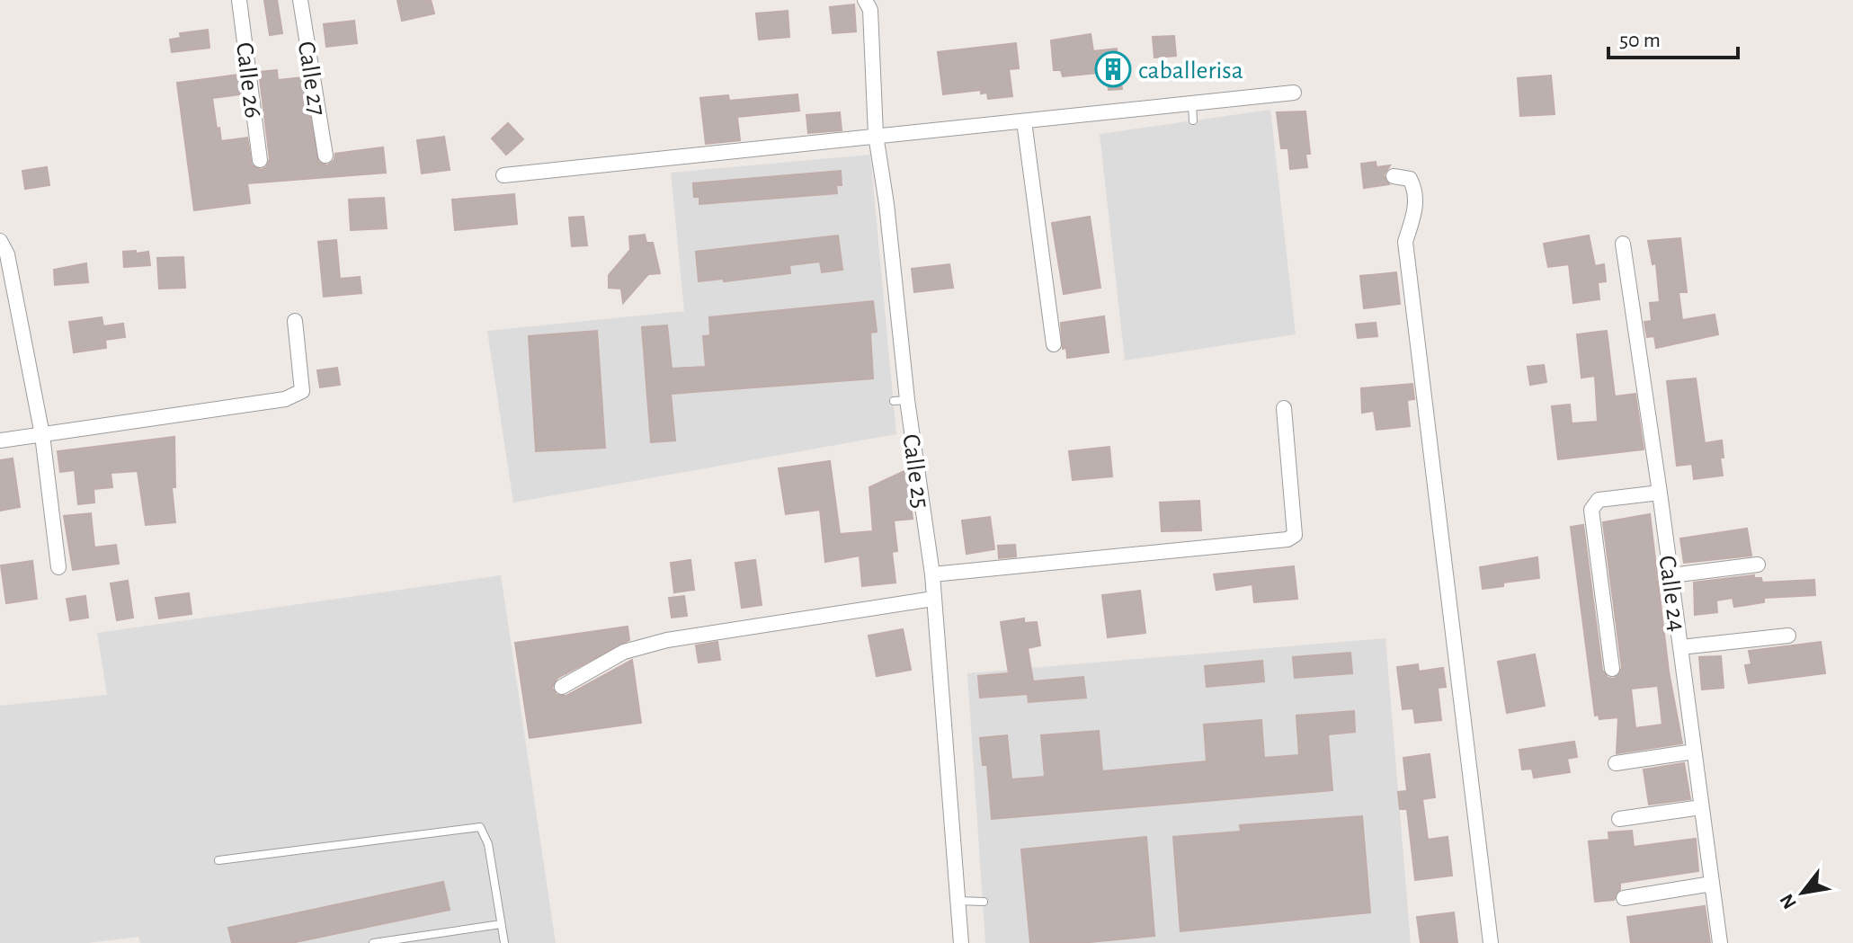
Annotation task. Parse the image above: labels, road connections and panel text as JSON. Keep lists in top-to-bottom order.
{
  "streets": {
    "street": [
      "Calle 27",
      "Calle 26",
      "Calle 25",
      "Calle 24"
    ]
  },
  "places": {
    "building": ["caballerisa"]
  },
  "scale_bar": "50 m",
  "north": "bottom left"
}
